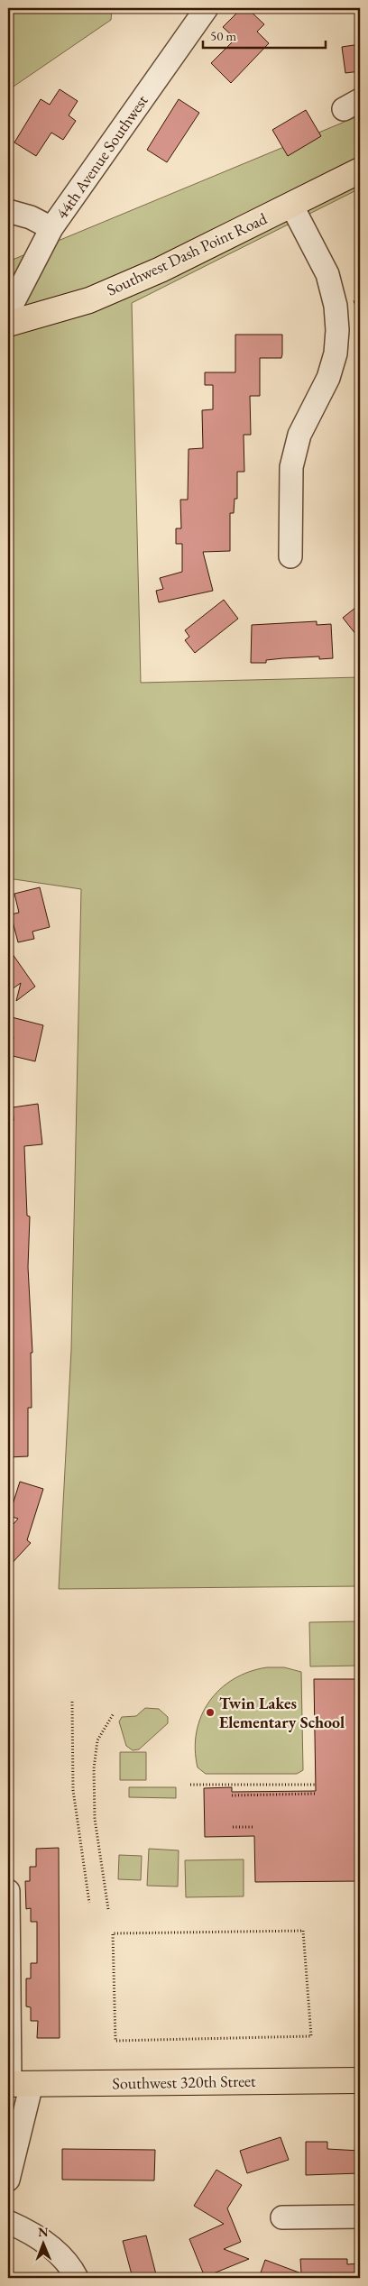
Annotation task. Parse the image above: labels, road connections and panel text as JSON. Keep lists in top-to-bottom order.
{
  "streets": {
    "main road": ["Southwest Dash Point Road", "Southwest 320th Street"],
    "street": ["44th Avenue Southwest"]
  },
  "places": ["Twin Lakes Elementary School"],
  "scale_bar": "50 m",
  "north": "top"
}
